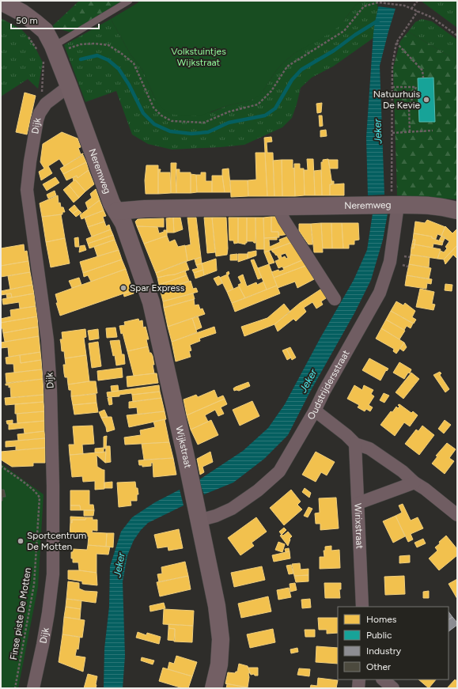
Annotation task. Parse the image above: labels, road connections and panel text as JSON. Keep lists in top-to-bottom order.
{
  "streets": {
    "street": [
      "Dijk",
      "Neremweg",
      "Oudstrijdersstraat",
      "Wijkstraat",
      "Wirixstraat"
    ],
    "path": ["Finse piste De Motten"]
  },
  "crossings": [
    ["Dijk", "Neremweg"],
    ["Neremweg", "Oudstrijdersstraat"],
    ["Neremweg", "Wijkstraat"],
    ["Oudstrijdersstraat", "Wijkstraat"]
  ],
  "water": ["Jeker"],
  "parks": ["Volkstuintjes Wijkstraat"],
  "places": ["Natuurhuis De Kevie", "Spar Express", "Sportcentrum De Motten"],
  "legend": [
    "Homes",
    "Public",
    "Industry",
    "Other"
  ],
  "scale_bar": "50 m"
}
